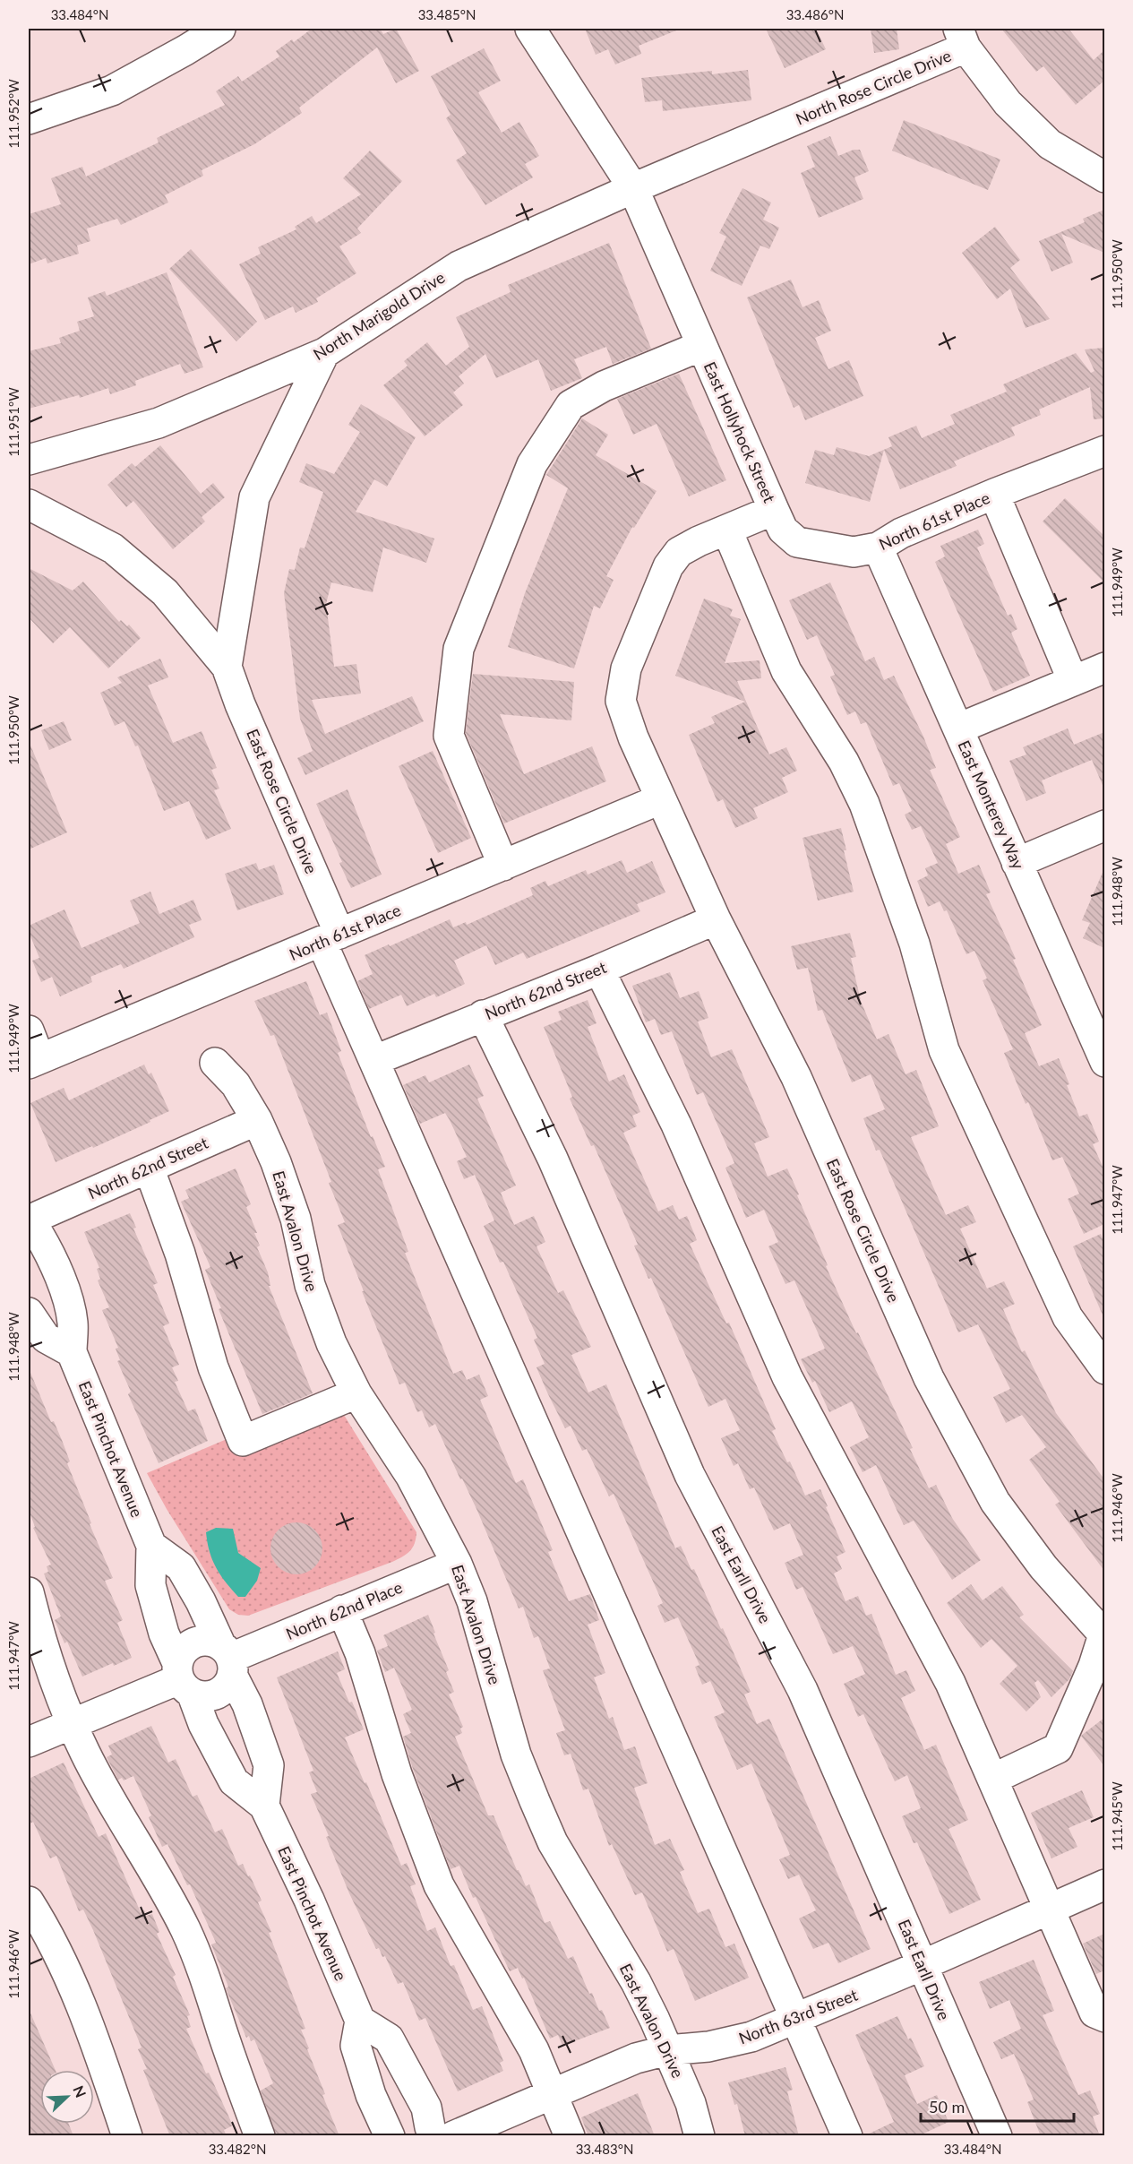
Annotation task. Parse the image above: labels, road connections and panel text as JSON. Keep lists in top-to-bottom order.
{
  "streets": {
    "street": [
      "North Rose Circle Drive",
      "North Marigold Drive",
      "East Hollyhock Street",
      "North 61st Place",
      "East Rose Circle Drive",
      "East Monterey Way",
      "North 62nd Street",
      "East Avalon Drive",
      "East Pinchot Avenue",
      "East Earll Drive",
      "North 62nd Place",
      "North 63rd Street"
    ]
  },
  "crossings": [
    ["North Rose Circle Drive", "North Marigold Drive"],
    ["North Rose Circle Drive", "East Hollyhock Street"],
    ["North Marigold Drive", "East Hollyhock Street"],
    ["North Marigold Drive", "East Rose Circle Drive"],
    ["East Hollyhock Street", "North 61st Place"],
    ["East Hollyhock Street", "East Rose Circle Drive"],
    ["North 61st Place", "East Rose Circle Drive"],
    ["North 61st Place", "East Monterey Way"],
    ["East Rose Circle Drive", "North 62nd Street"],
    ["East Rose Circle Drive", "North 63rd Street"],
    ["North 62nd Street", "East Avalon Drive"],
    ["North 62nd Street", "East Pinchot Avenue"],
    ["North 62nd Street", "East Earll Drive"],
    ["East Avalon Drive", "North 62nd Place"],
    ["East Avalon Drive", "North 63rd Street"],
    ["East Pinchot Avenue", "North 62nd Place"],
    ["East Earll Drive", "North 63rd Street"]
  ],
  "scale_bar": "50 m",
  "north": "top right",
  "coordinates": [
    "33.484°N",
    "33.485°N",
    "33.486°N",
    "111.952°W",
    "111.950°W",
    "111.951°W",
    "111.949°W",
    "111.948°W",
    "111.947°W",
    "111.946°W",
    "111.945°W",
    "33.482°N",
    "33.483°N"
  ]
}
